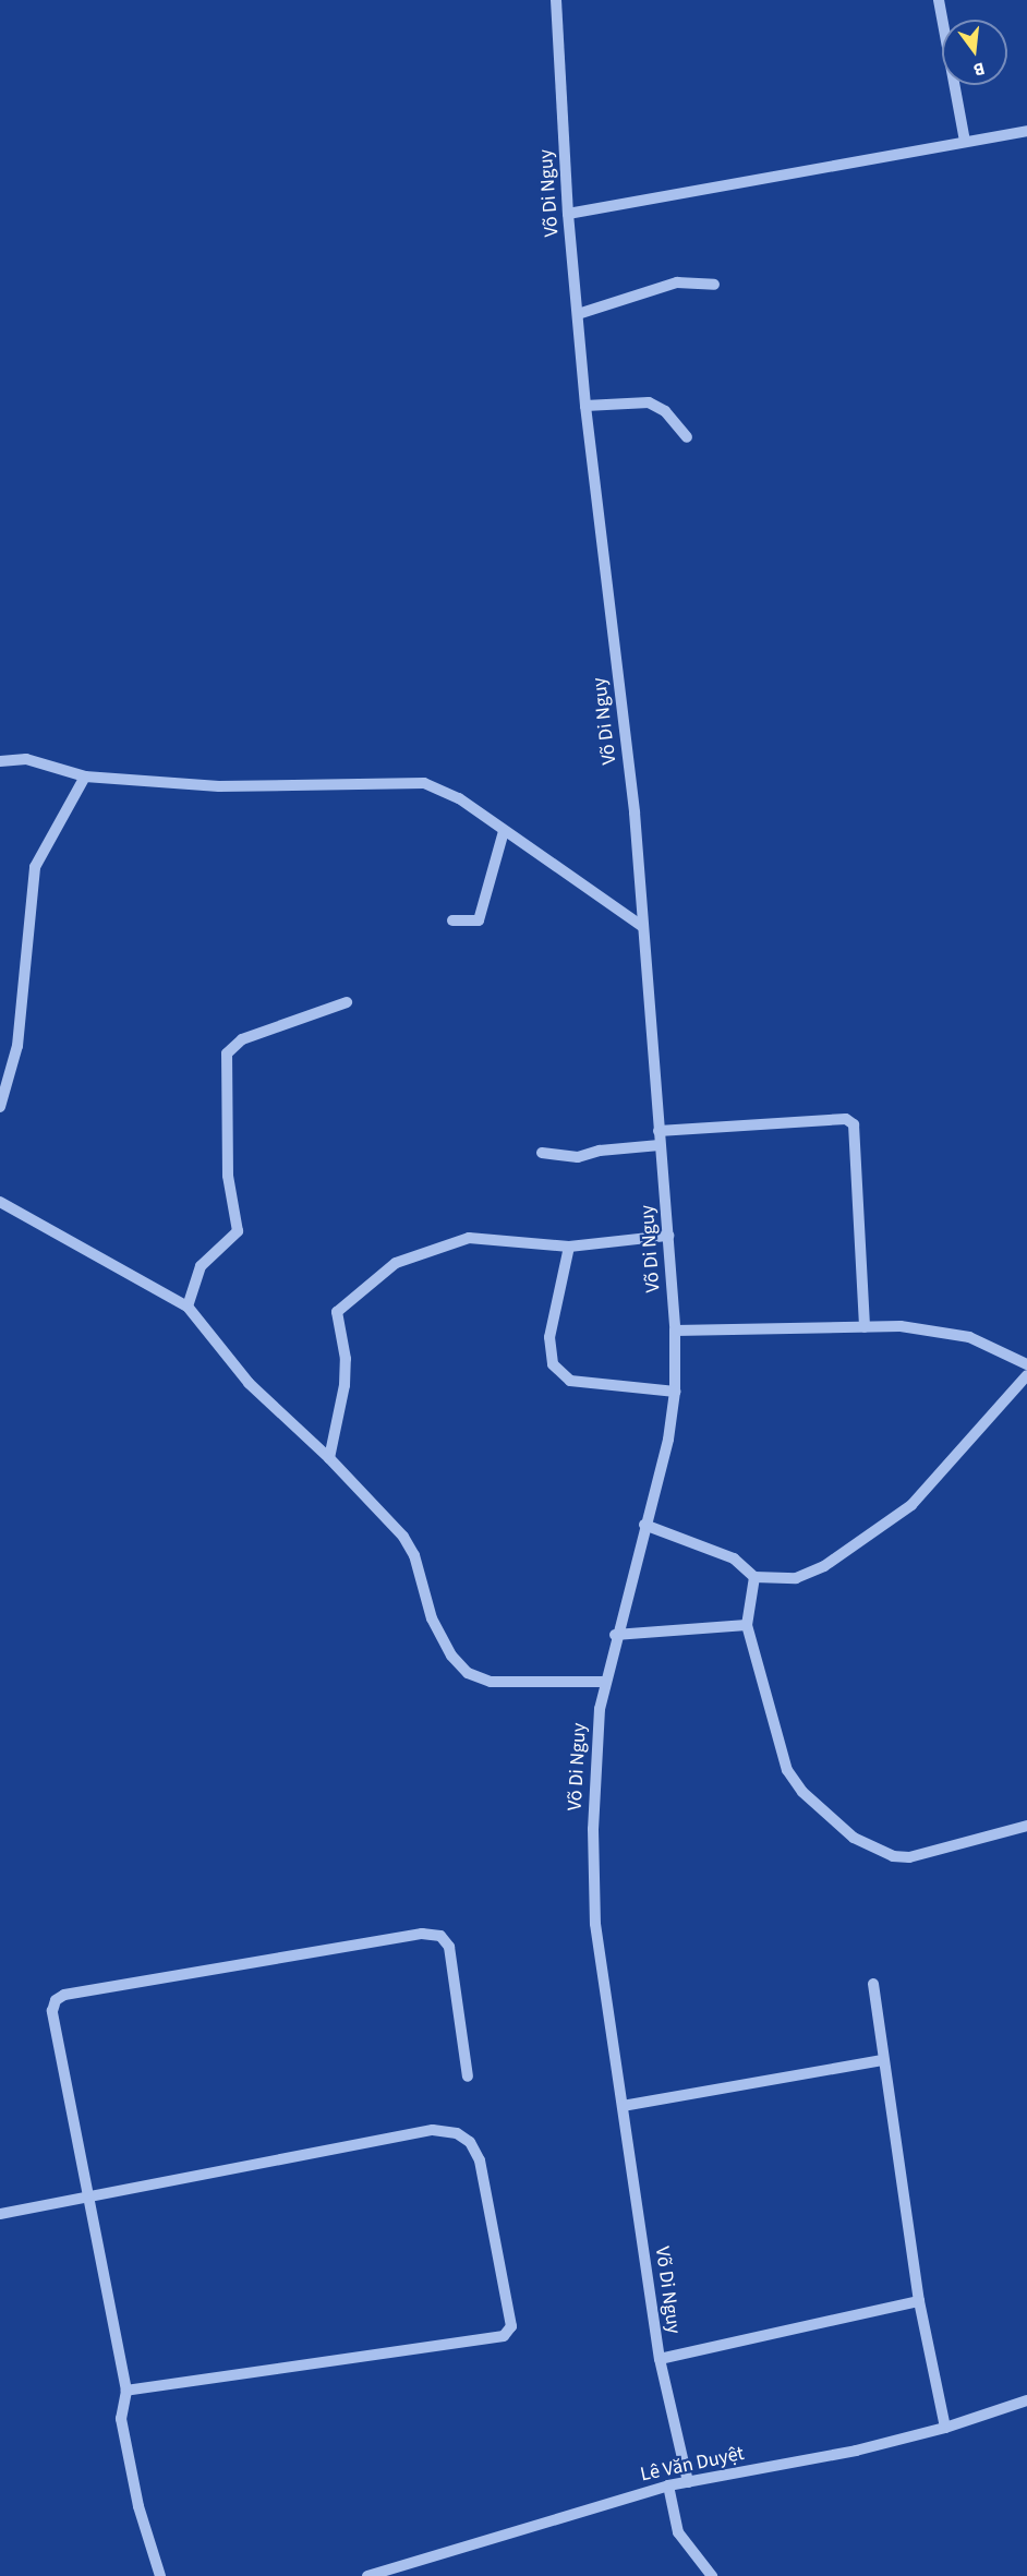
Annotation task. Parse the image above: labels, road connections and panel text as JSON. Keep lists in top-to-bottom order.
{
  "streets": {
    "street": ["Võ Di Nguy", "Lê Văn Duyệt"]
  },
  "crossings": [
    ["Võ Di Nguy", "Lê Văn Duyệt"]
  ],
  "north": "bottom"
}
